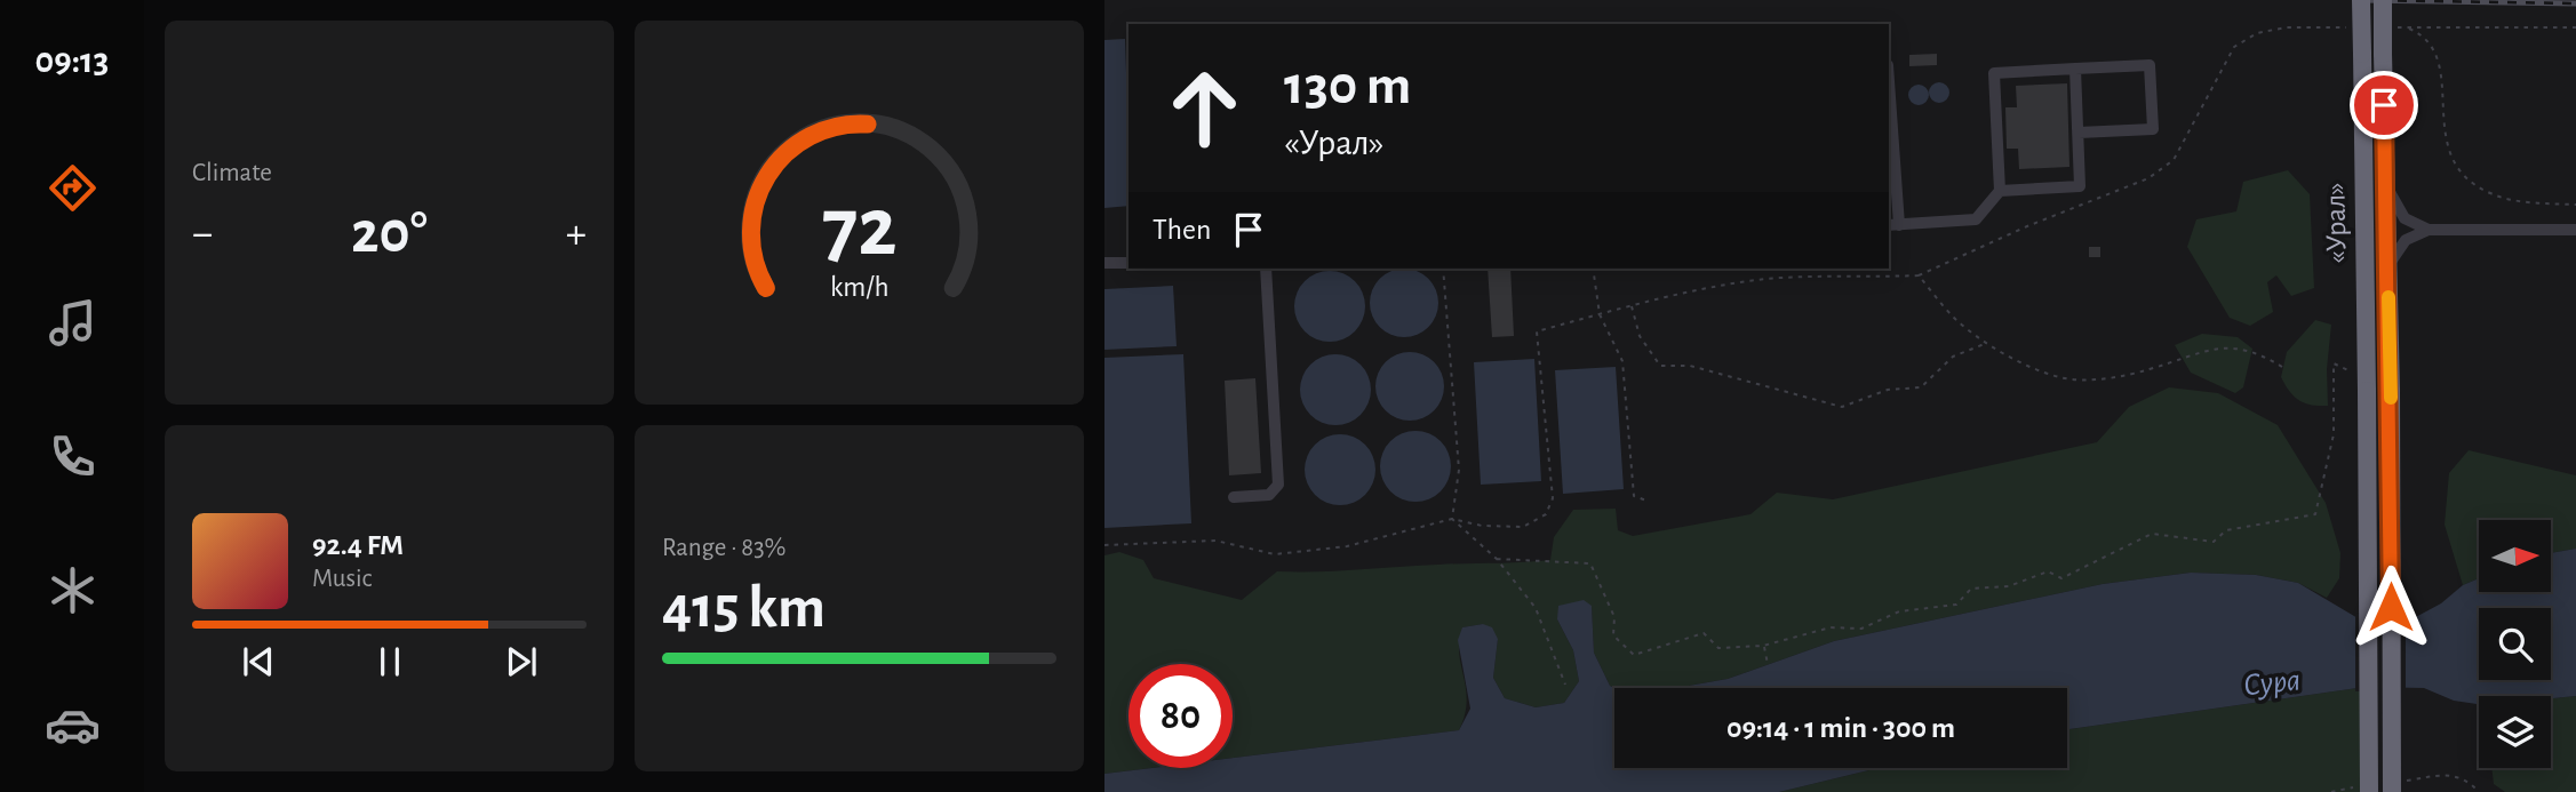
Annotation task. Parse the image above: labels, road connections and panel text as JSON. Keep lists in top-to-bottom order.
{
  "streets": {
    "highway": ["«Урал»"]
  },
  "water": ["Сура"],
  "north": "right",
  "page": {
    "tabs": "09:13",
    "tile": [
      "Climate",
      ["Range · 83%", "415 km"]
    ],
    "turn": ["130 m", "«Урал»"],
    "then": "Then",
    "heat": ["−", "20°", "+"],
    "song": ["92.4 FM", "Music"],
    "limit": "80",
    "trip": "09:14 · 1 min · 300 m",
    "gauge": ["72", "km/h"]
  }
}
